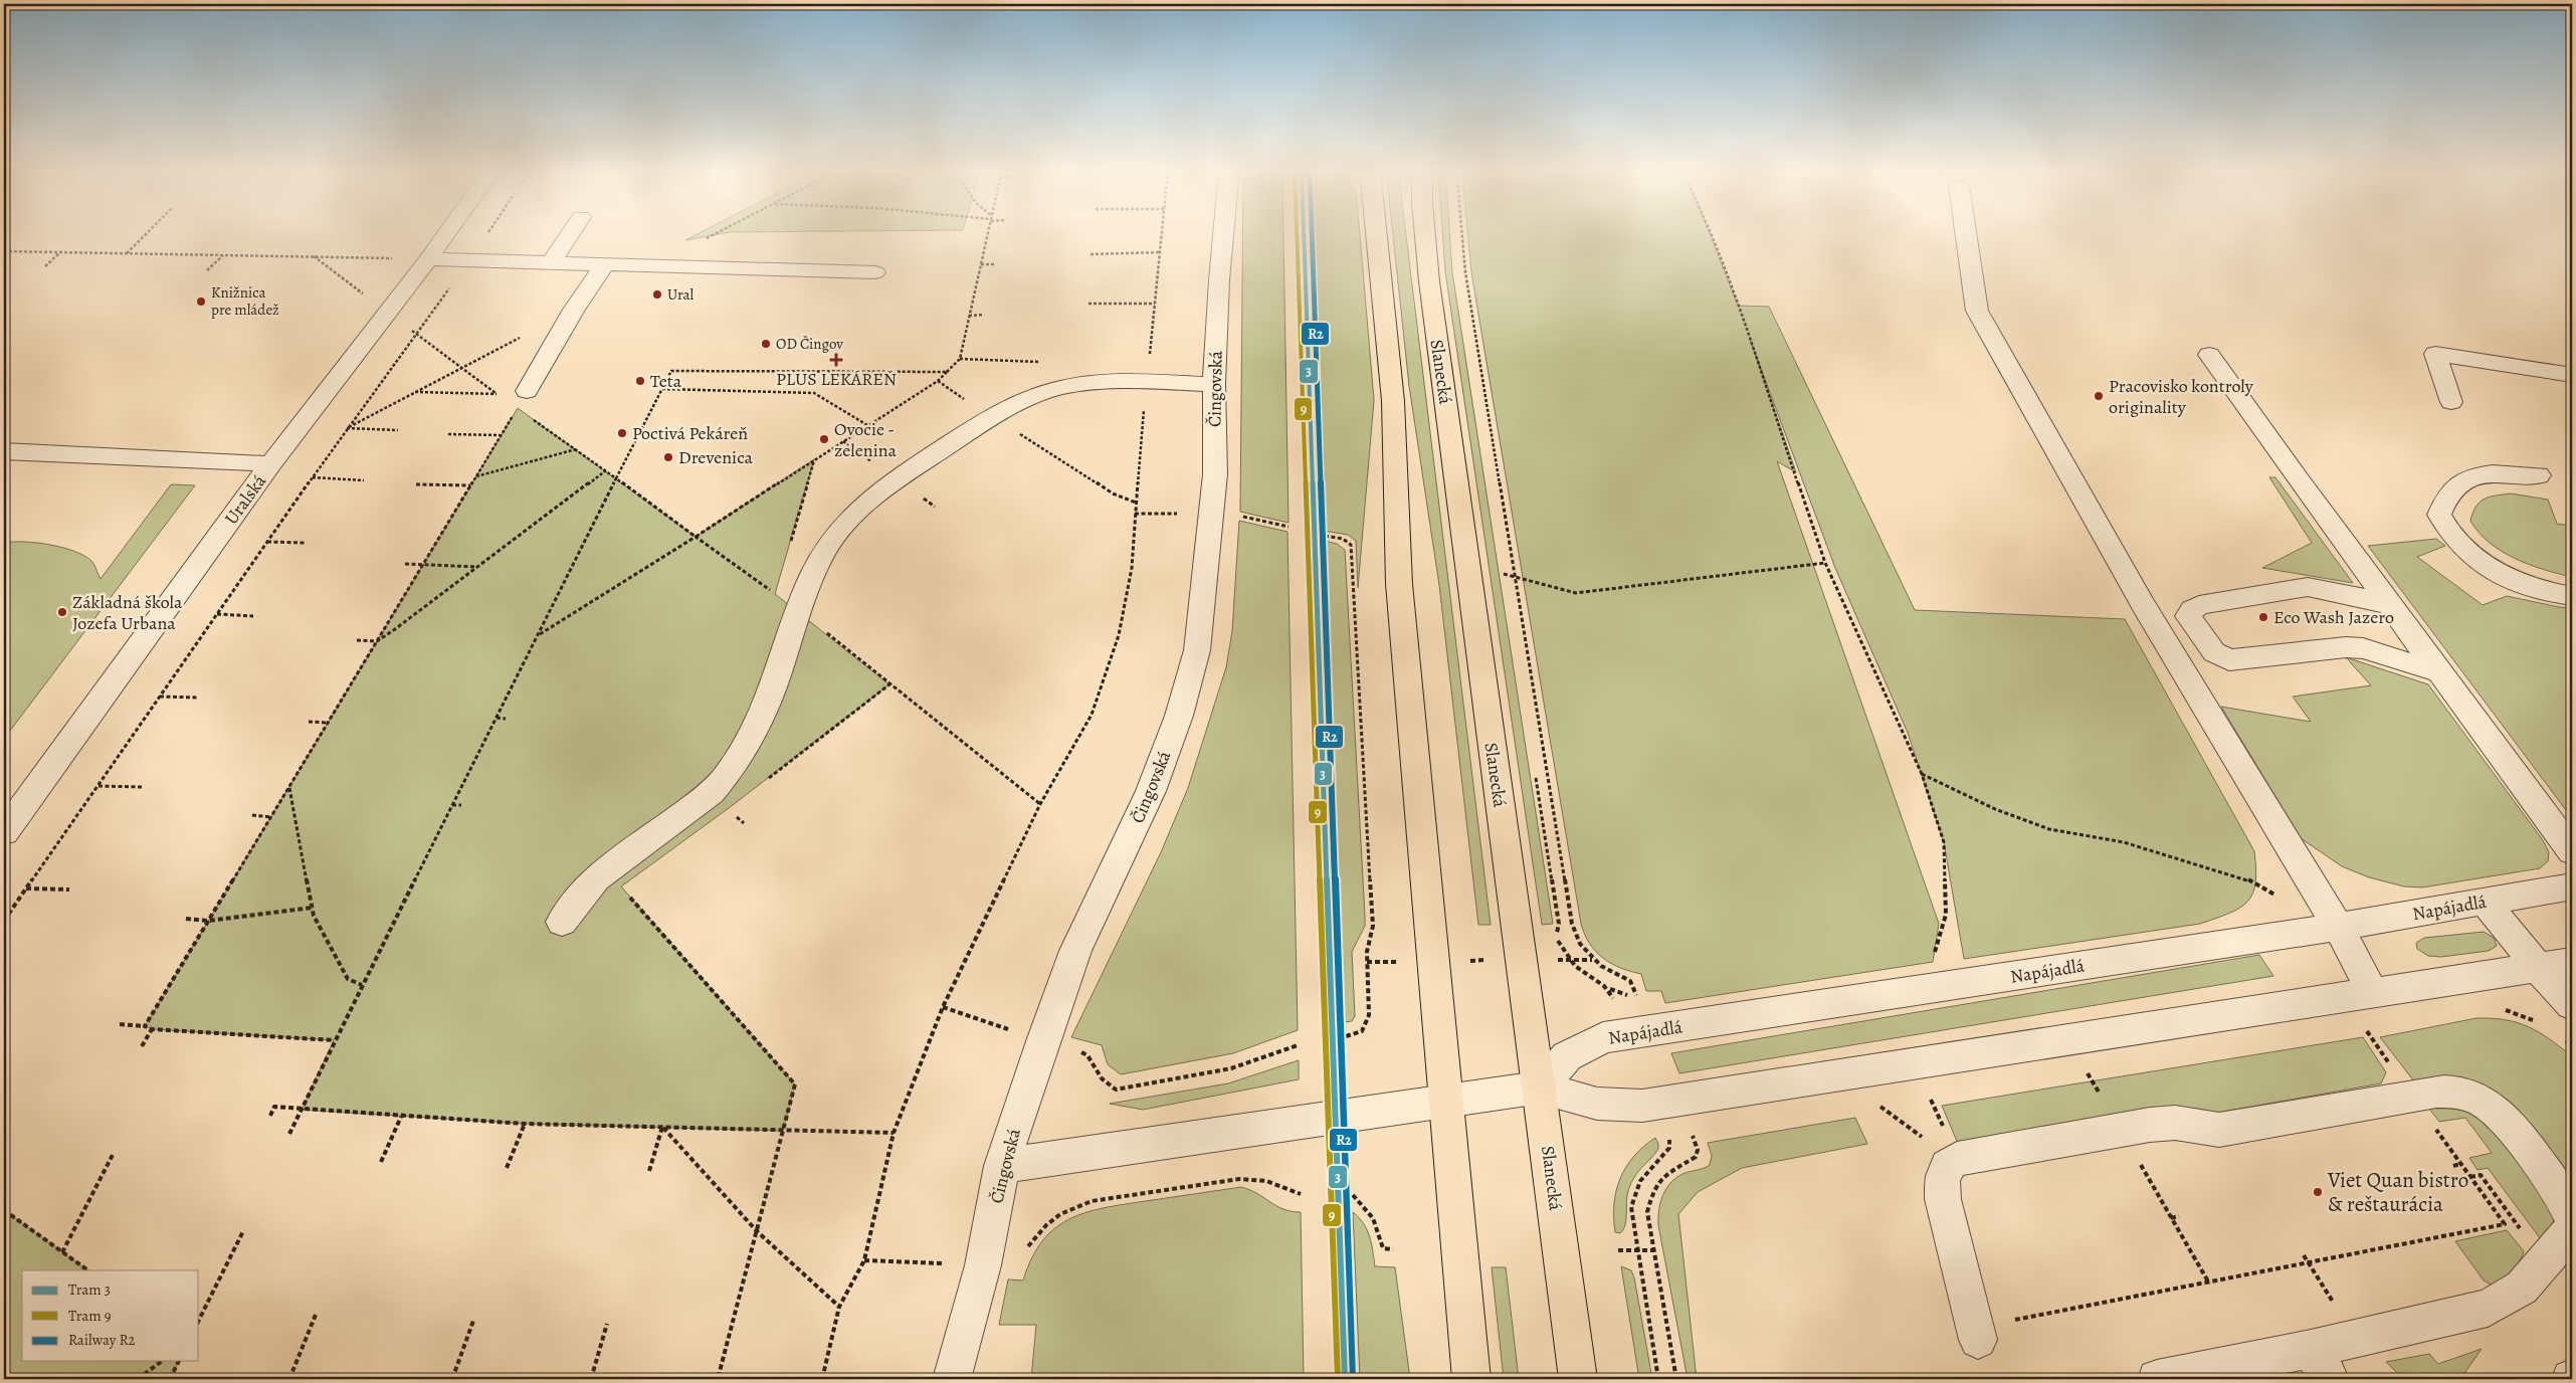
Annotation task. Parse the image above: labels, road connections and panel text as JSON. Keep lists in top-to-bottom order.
{
  "streets": {
    "main road": ["Slanecká"],
    "street": ["Čingovská", "Uralská", "Napájadlá"]
  },
  "crossings": [
    ["Slanecká", "Napájadlá"]
  ],
  "places": {
    "other": [
      "Ural",
      "Knižnica pre mládež",
      "OD Čingov",
      "Teta",
      "Pracovisko kontroly originality",
      "Poctivá Pekáreň",
      "Ovocie - zelenina",
      "Drevenica",
      "Základná škola Jozefa Urbana",
      "Eco Wash Jazero",
      "Viet Quan bistro & reštaurácia"
    ],
    "health": ["PLUS LEKÁREŇ"]
  },
  "lines": ["tram line 3", "tram line 9", "rail line R2"],
  "legend": ["Tram 3", "Tram 9", "Railway R2"]
}
